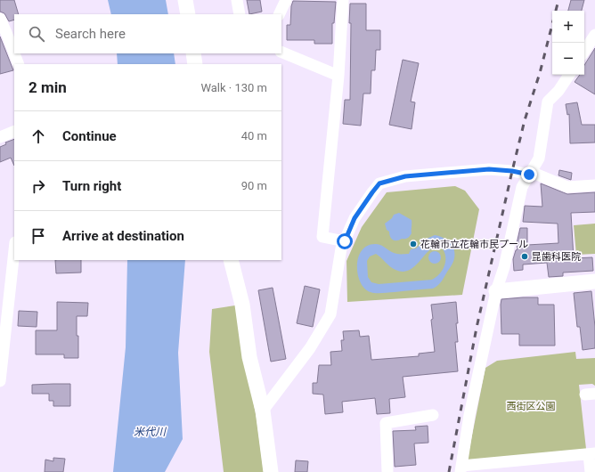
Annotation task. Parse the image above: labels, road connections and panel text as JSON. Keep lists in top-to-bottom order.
{
  "water": ["米代川"],
  "parks": ["西街区公園"],
  "places": ["花輪市立花輪市民プール", "昆歯科医院"],
  "page": {
    "map_buttons": ["+", "−"],
    "search": "Search here",
    "heading": ["2 min", "Walk · 130 m"],
    "list": [
      ["Continue", "40 m"],
      ["Turn right", "90 m"],
      "Arrive at destination"
    ]
  }
}
